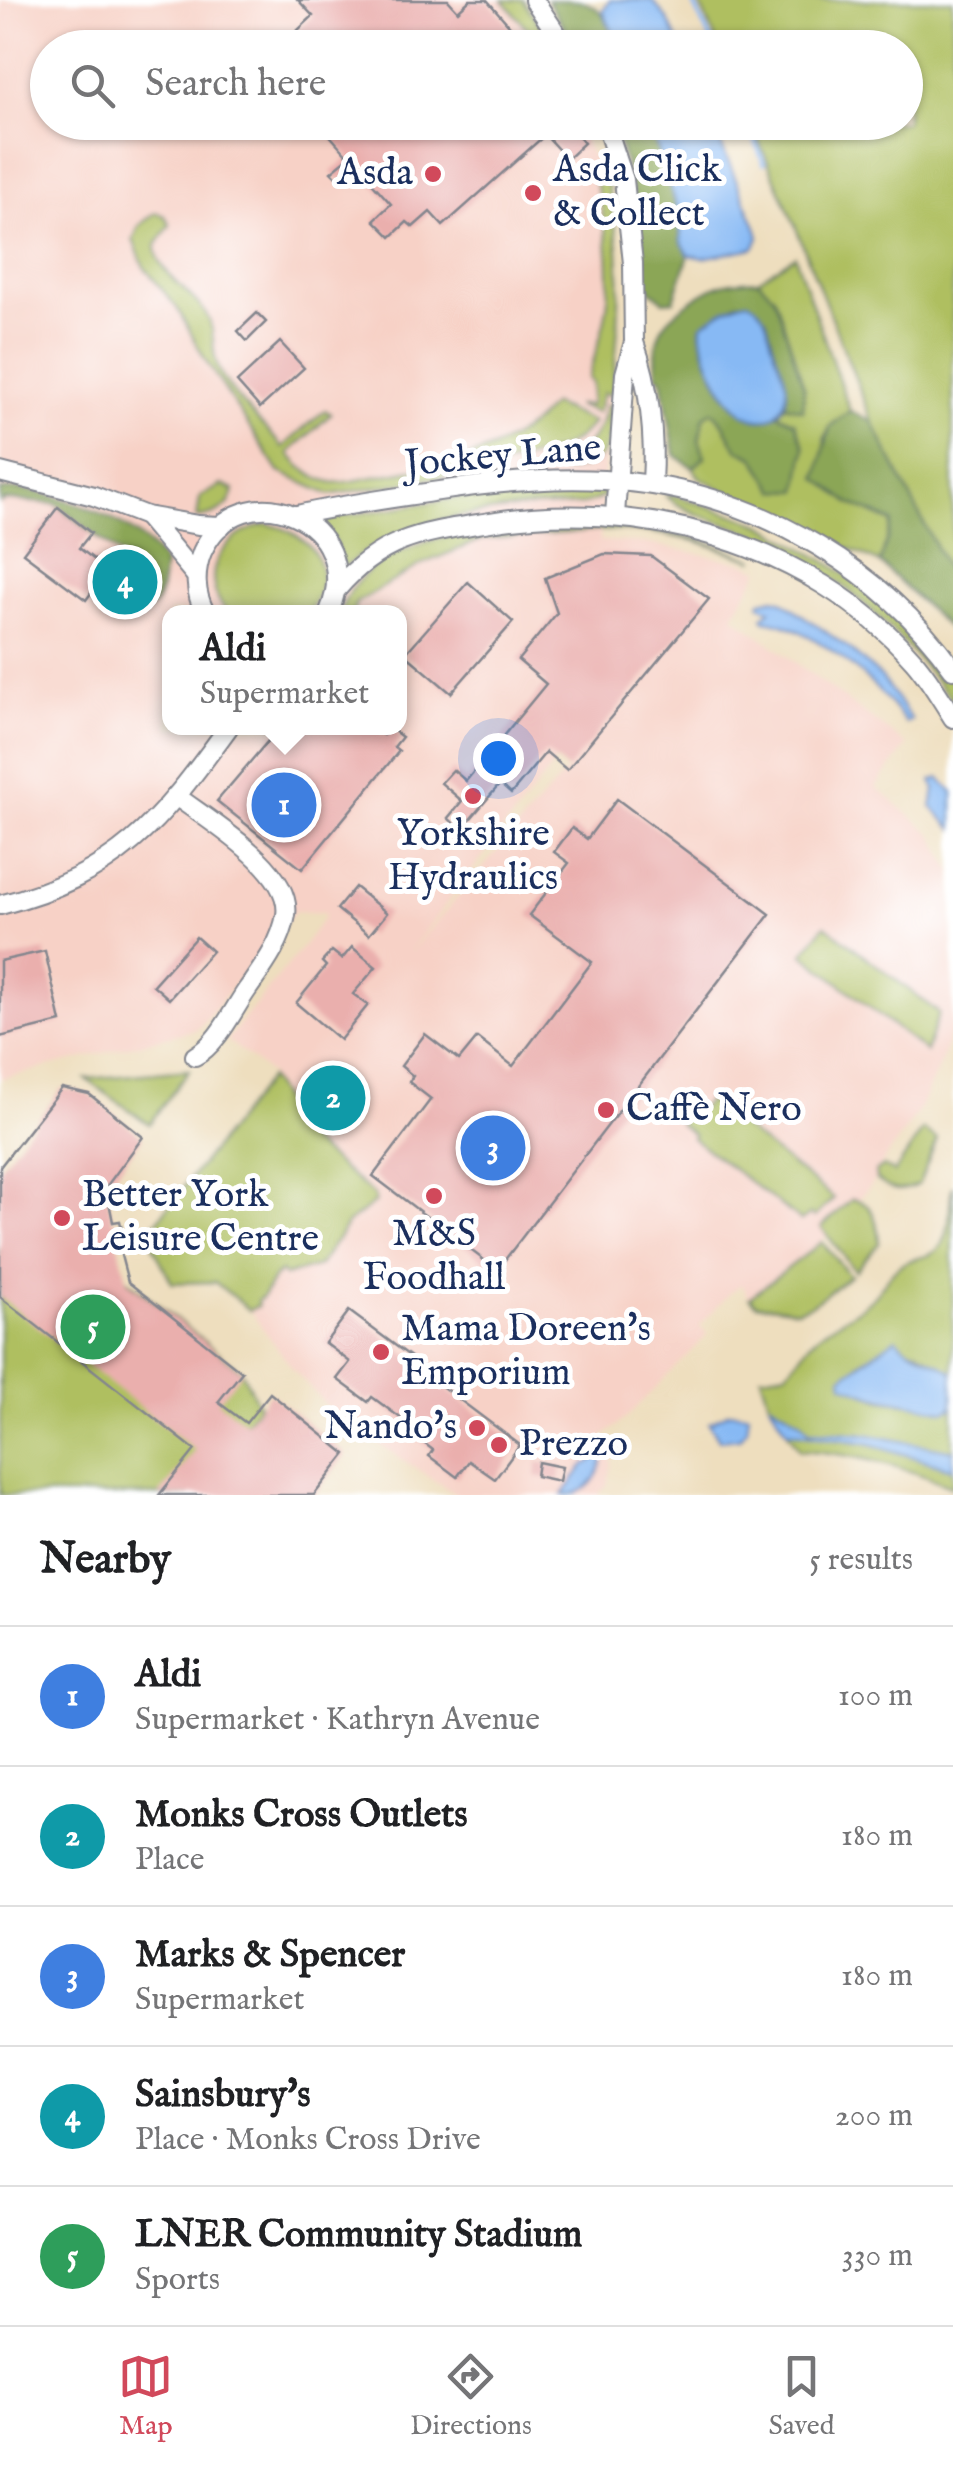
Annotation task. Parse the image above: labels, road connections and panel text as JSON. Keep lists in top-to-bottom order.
{
  "streets": {
    "street": ["Jockey Lane"]
  },
  "places": [
    "Asda",
    "Asda Click & Collect",
    "Yorkshire Hydraulics",
    "Caffè Nero",
    "M&S Foodhall",
    "Better York Leisure Centre",
    "Mama Doreen's Emporium",
    "Nando's",
    "Prezzo"
  ],
  "page": {
    "search": "Search here",
    "pins": [
      "4",
      "1",
      "2",
      "3",
      "5"
    ],
    "popup": ["Aldi", "Supermarket"],
    "heading": ["Nearby", "5 results"],
    "list": [
      {
        "mark": "1",
        "name": "Aldi",
        "note": "Supermarket · Kathryn Avenue",
        "value": "100 m"
      },
      {
        "mark": "2",
        "name": "Monks Cross Outlets",
        "note": "Place",
        "value": "180 m"
      },
      {
        "mark": "3",
        "name": "Marks & Spencer",
        "note": "Supermarket",
        "value": "180 m"
      },
      {
        "mark": "4",
        "name": "Sainsbury's",
        "note": "Place · Monks Cross Drive",
        "value": "200 m"
      },
      {
        "mark": "5",
        "name": "LNER Community Stadium",
        "note": "Sports",
        "value": "330 m"
      }
    ],
    "nav": ["Map", "Directions", "Saved"]
  }
}
